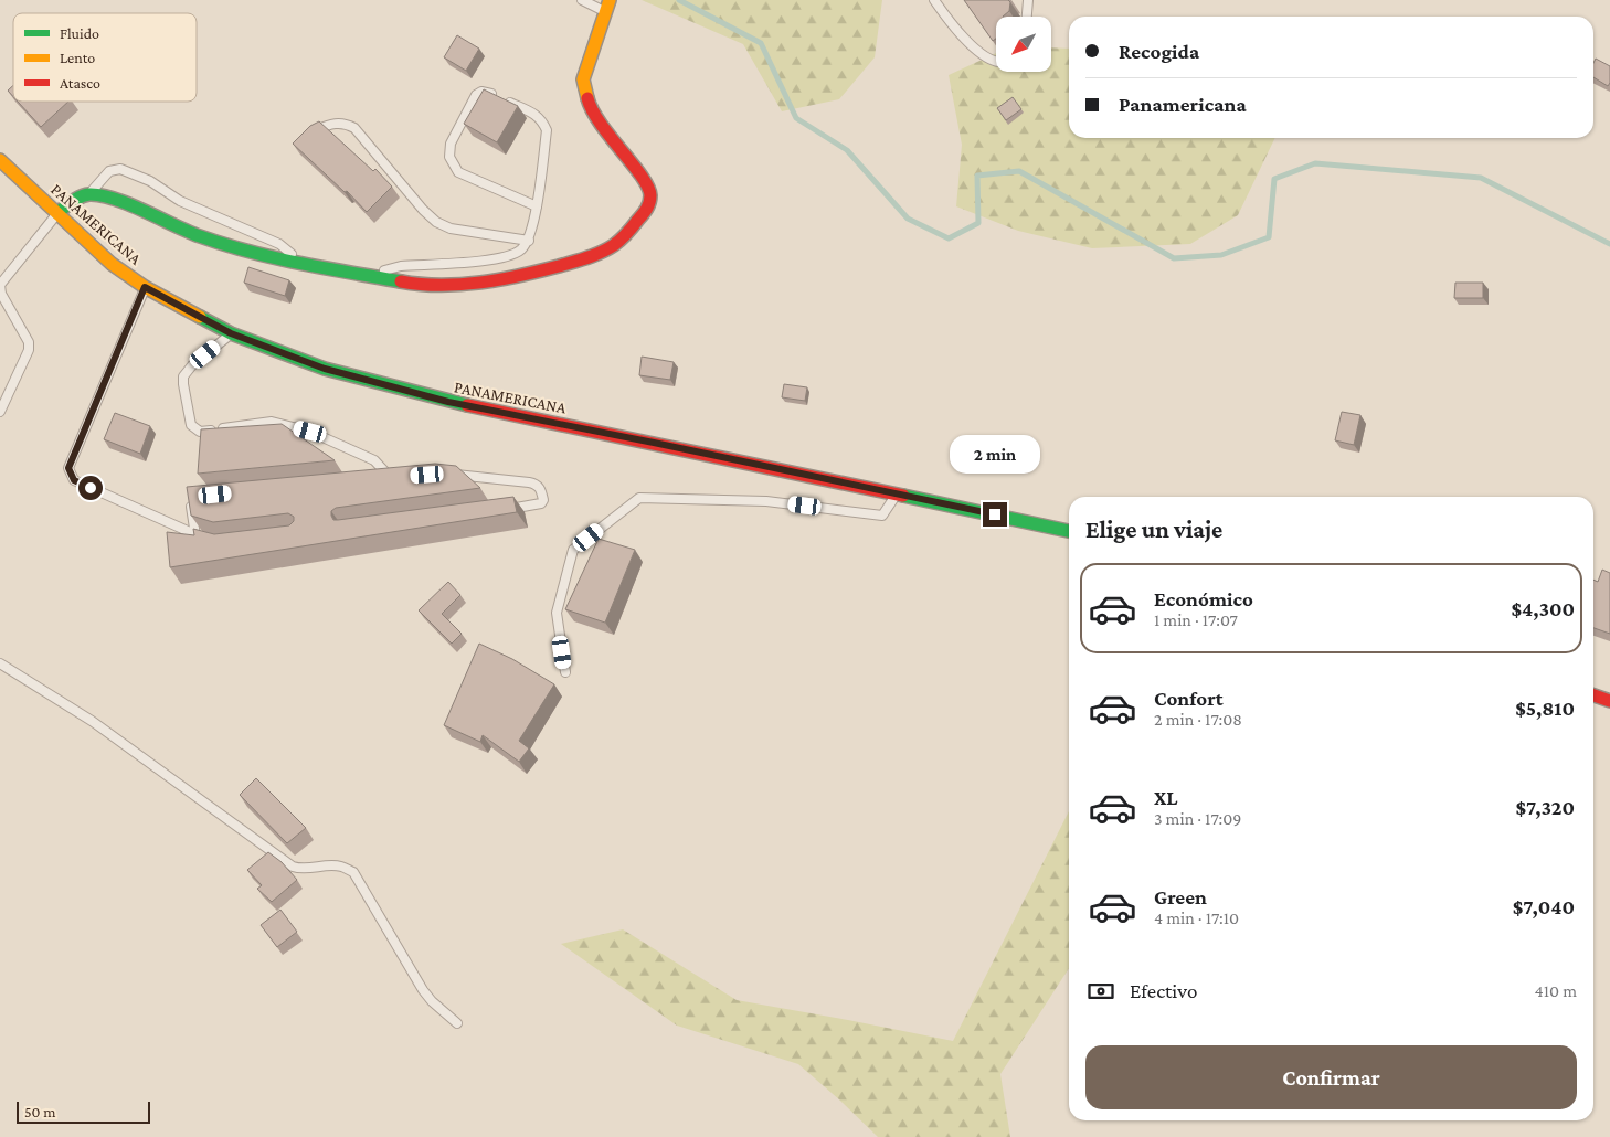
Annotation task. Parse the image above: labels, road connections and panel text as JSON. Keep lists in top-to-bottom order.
{
  "streets": {
    "main road": ["PANAMERICANA"]
  },
  "legend": ["Fluido", "Lento", "Atasco"],
  "scale_bar": "50 m",
  "north": "bottom left",
  "page": {
    "banner": ["Recogida", "Panamericana"],
    "bubble": "2 min",
    "heading": "Elige un viaje",
    "list": [
      {
        "name": "Económico",
        "note": "1 min · 17:07",
        "value": "$4,300"
      },
      {
        "name": "Confort",
        "note": "2 min · 17:08",
        "value": "$5,810"
      },
      {
        "name": "XL",
        "note": "3 min · 17:09",
        "value": "$7,320"
      },
      {
        "name": "Green",
        "note": "4 min · 17:10",
        "value": "$7,040"
      }
    ],
    "pay": ["Efectivo", "410 m"],
    "buttons": "Confirmar",
    "scale": "50 m"
  }
}
